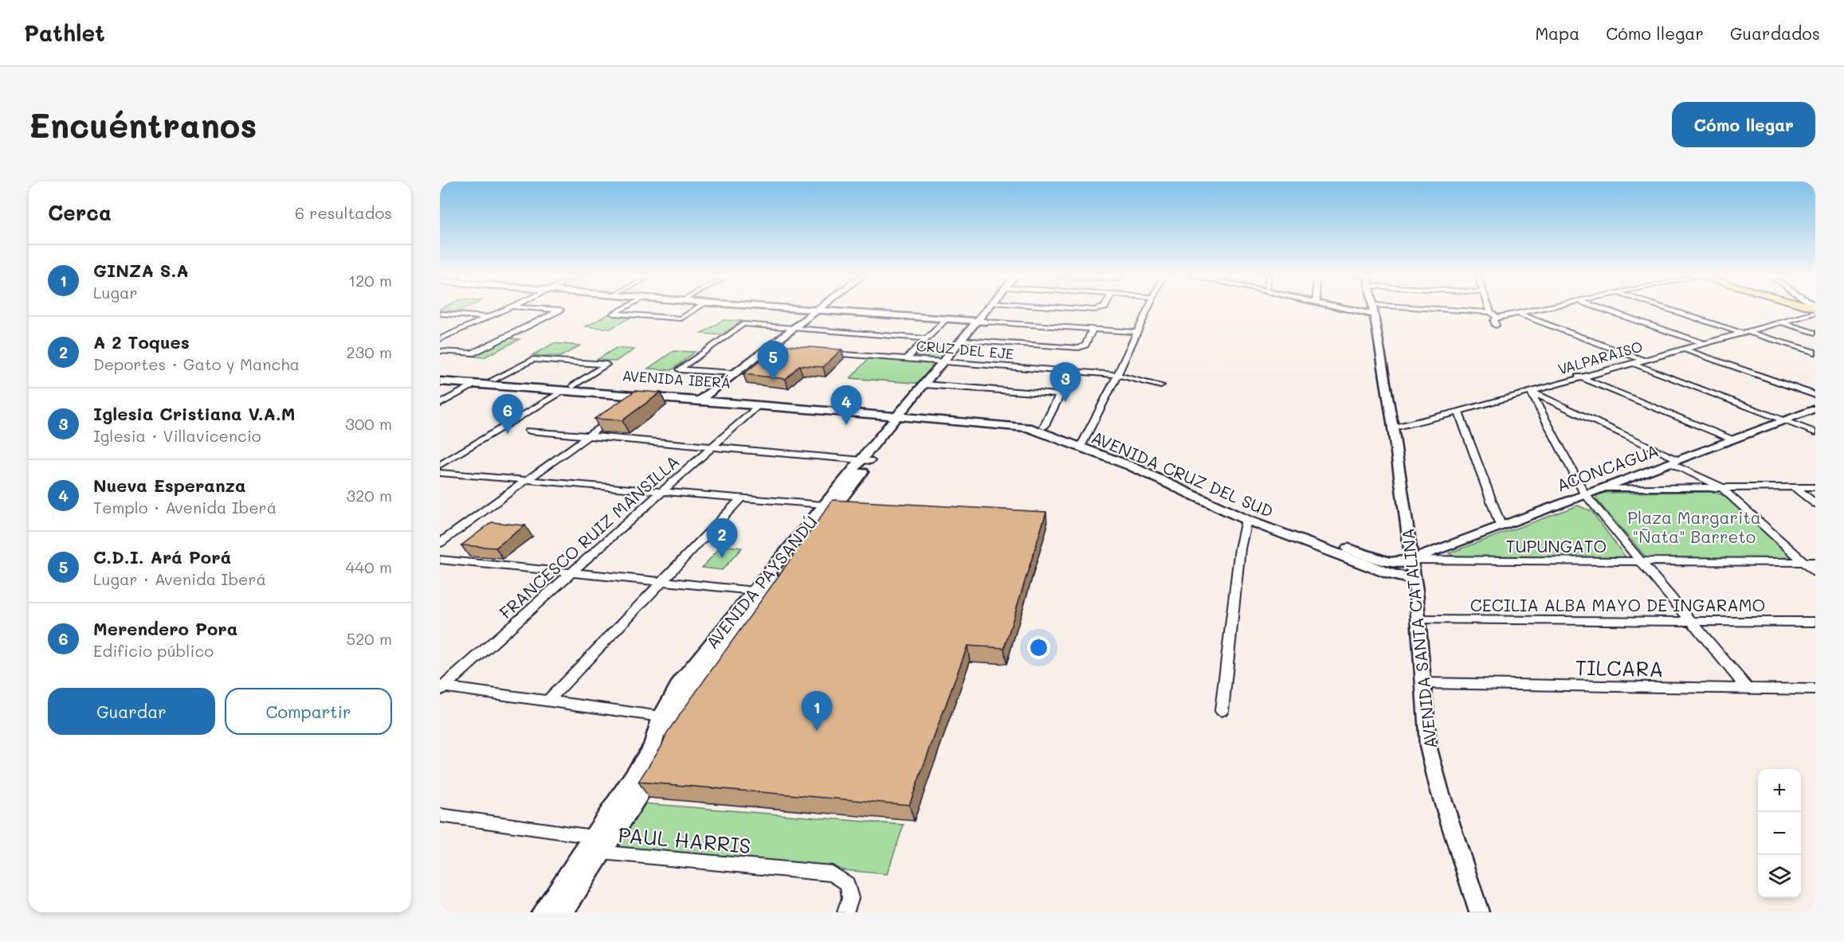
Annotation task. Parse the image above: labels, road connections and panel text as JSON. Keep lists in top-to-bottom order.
{
  "streets": {
    "main road": ["AVENIDA IBERÁ", "AVENIDA CRUZ DEL SUD", "AVENIDA PAYSANDÚ"],
    "street": [
      "CRUZ DEL EJE",
      "VALPARAISO",
      "ACONCAGUA",
      "FRANCESCO RUIZ MANSILLA",
      "TUPUNGATO",
      "CECILIA ALBA MAYO DE INGARAMO",
      "AVENIDA SANTA CATALINA",
      "TILCARA",
      "PAUL HARRIS"
    ]
  },
  "crossings": [
    ["CRUZ DEL EJE", "AVENIDA PAYSANDÚ"],
    ["VALPARAISO", "AVENIDA SANTA CATALINA"],
    ["AVENIDA IBERÁ", "AVENIDA CRUZ DEL SUD"],
    ["AVENIDA IBERÁ", "FRANCESCO RUIZ MANSILLA"],
    ["AVENIDA IBERÁ", "AVENIDA PAYSANDÚ"],
    ["ACONCAGUA", "AVENIDA CRUZ DEL SUD"],
    ["ACONCAGUA", "TUPUNGATO"],
    ["ACONCAGUA", "AVENIDA SANTA CATALINA"],
    ["AVENIDA CRUZ DEL SUD", "TUPUNGATO"],
    ["AVENIDA CRUZ DEL SUD", "AVENIDA PAYSANDÚ"],
    ["AVENIDA CRUZ DEL SUD", "AVENIDA SANTA CATALINA"],
    ["TUPUNGATO", "AVENIDA SANTA CATALINA"],
    ["AVENIDA PAYSANDÚ", "PAUL HARRIS"],
    ["CECILIA ALBA MAYO DE INGARAMO", "AVENIDA SANTA CATALINA"],
    ["AVENIDA SANTA CATALINA", "TILCARA"]
  ],
  "parks": ["Plaza Margarita \"Ñata\" Barreto"],
  "page": {
    "header": "Pathlet",
    "nav": ["Mapa", "Cómo llegar", "Guardados"],
    "buttons": [
      "Cómo llegar",
      ["Guardar", "Compartir"]
    ],
    "title": "Encuéntranos",
    "heading": ["Cerca", "6 resultados"],
    "list": [
      {
        "mark": "1",
        "name": "GINZA S.A",
        "note": "Lugar",
        "value": "120 m"
      },
      {
        "mark": "2",
        "name": "A 2 Toques",
        "note": "Deportes · Gato y Mancha",
        "value": "230 m"
      },
      {
        "mark": "3",
        "name": "Iglesia Cristiana V.A.M",
        "note": "Iglesia · Villavicencio",
        "value": "300 m"
      },
      {
        "mark": "4",
        "name": "Nueva Esperanza",
        "note": "Templo · Avenida Iberá",
        "value": "320 m"
      },
      {
        "mark": "5",
        "name": "C.D.I. Ará Porá",
        "note": "Lugar · Avenida Iberá",
        "value": "440 m"
      },
      {
        "mark": "6",
        "name": "Merendero Pora",
        "note": "Edificio público",
        "value": "520 m"
      }
    ],
    "pins": [
      "5",
      "3",
      "4",
      "6",
      "2",
      "1"
    ],
    "map_buttons": ["+", "−"]
  }
}
